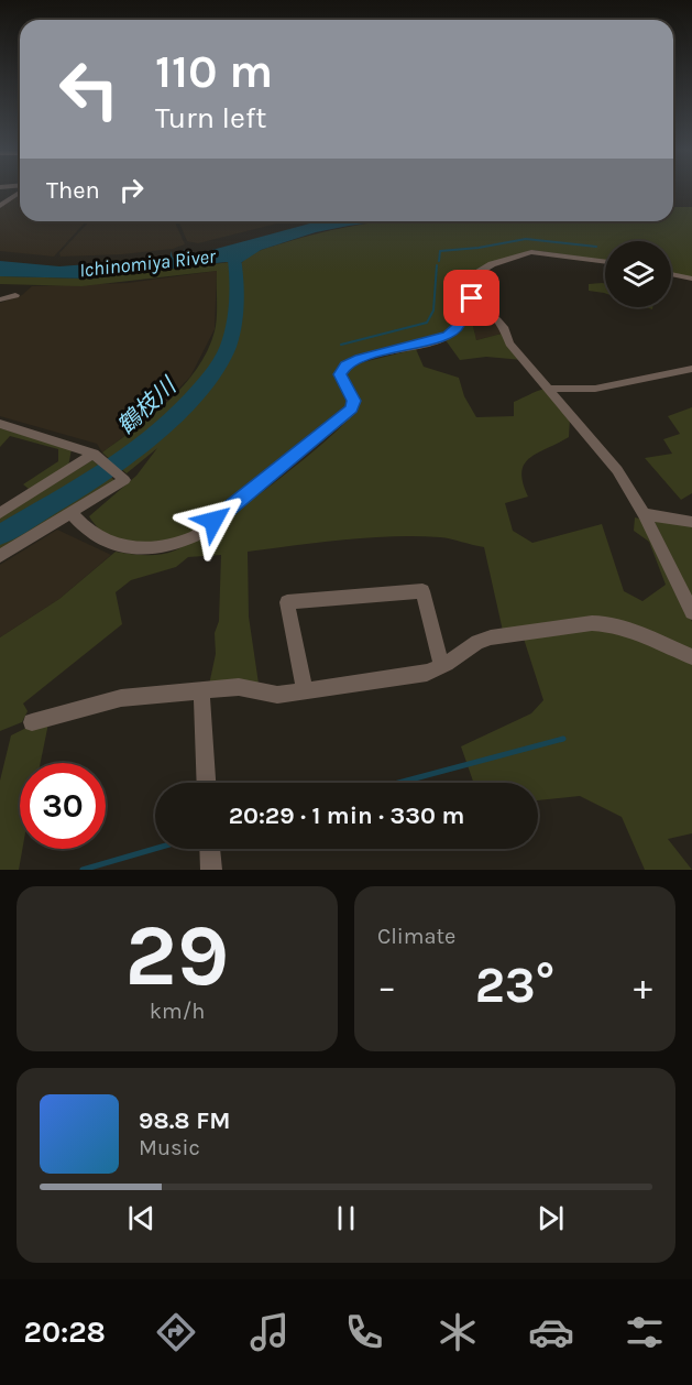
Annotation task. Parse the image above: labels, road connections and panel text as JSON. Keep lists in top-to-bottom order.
{
  "water": ["Ichinomiya River", "鶴枝川"],
  "page": {
    "turn": ["110 m", "Turn left"],
    "then": "Then",
    "limit": "30",
    "trip": "20:29 · 1 min · 330 m",
    "tile": [
      ["29", "km/h"],
      "Climate"
    ],
    "heat": ["−", "23°", "+"],
    "song": ["98.8 FM", "Music"],
    "tabs": "20:28"
  }
}
